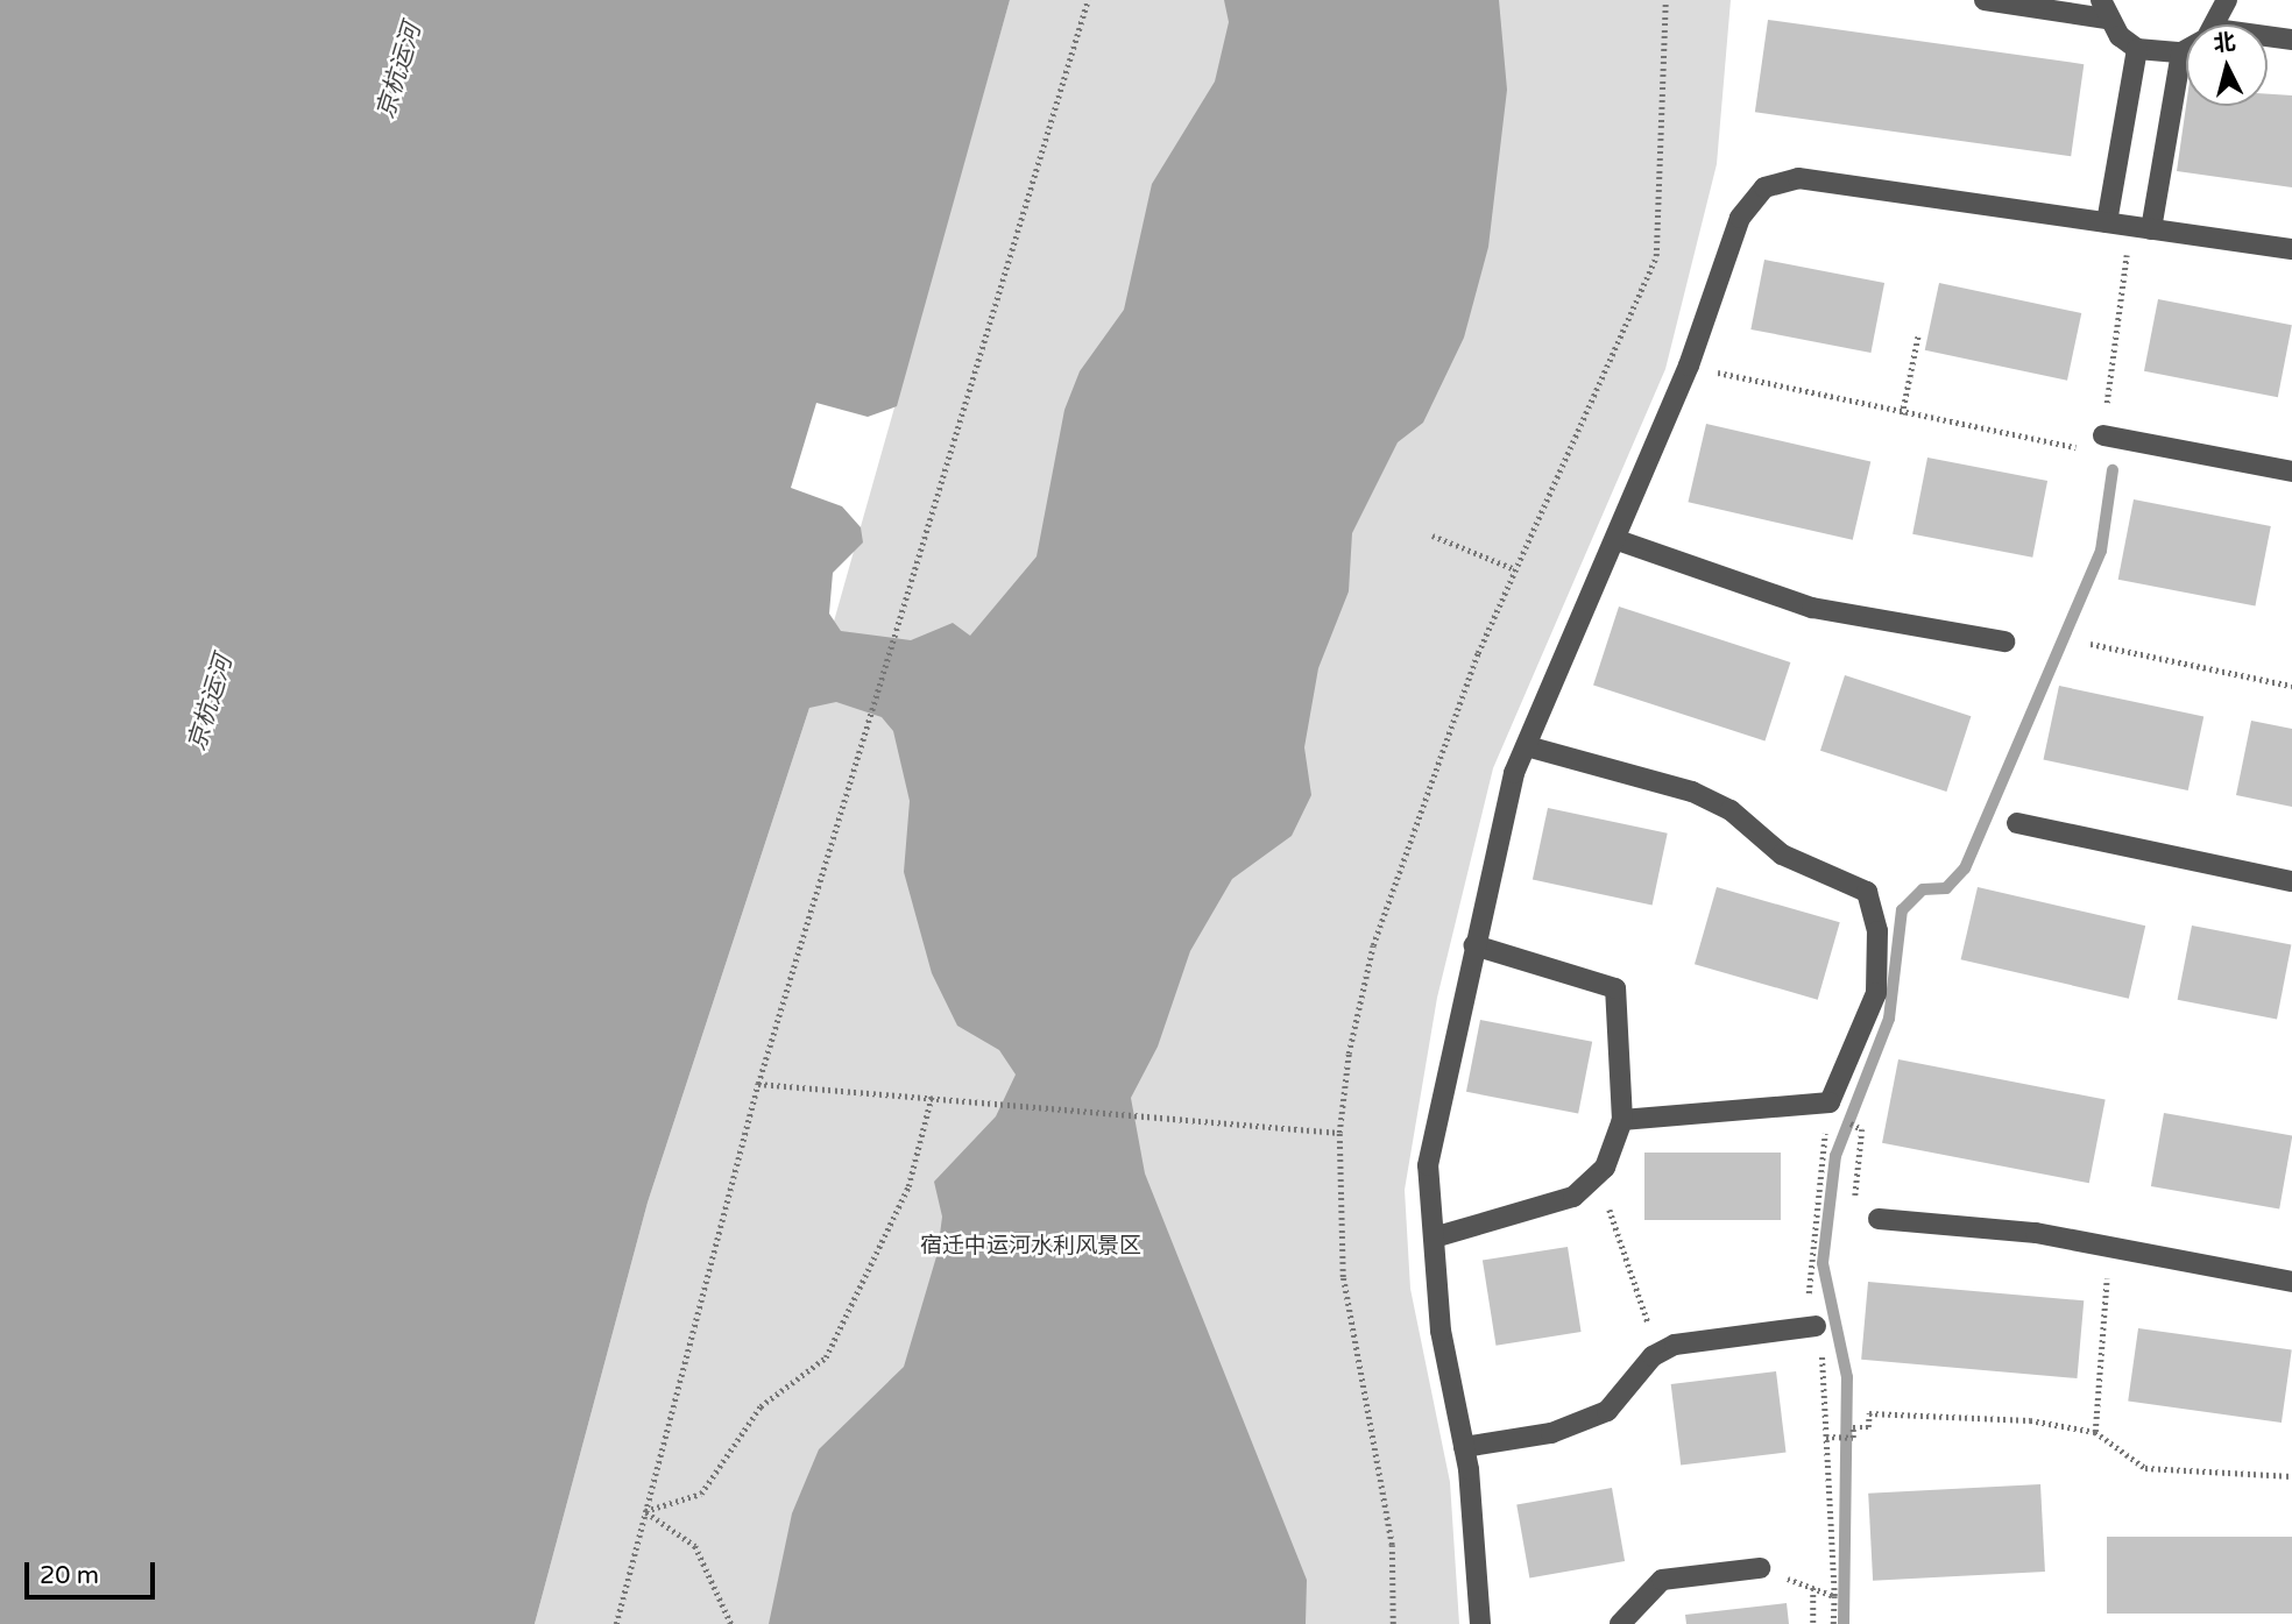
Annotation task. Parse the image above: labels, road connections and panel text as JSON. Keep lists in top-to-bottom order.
{
  "water": ["京杭运河"],
  "parks": ["宿迁中运河水利风景区"],
  "scale_bar": "20 m",
  "north": "top"
}
